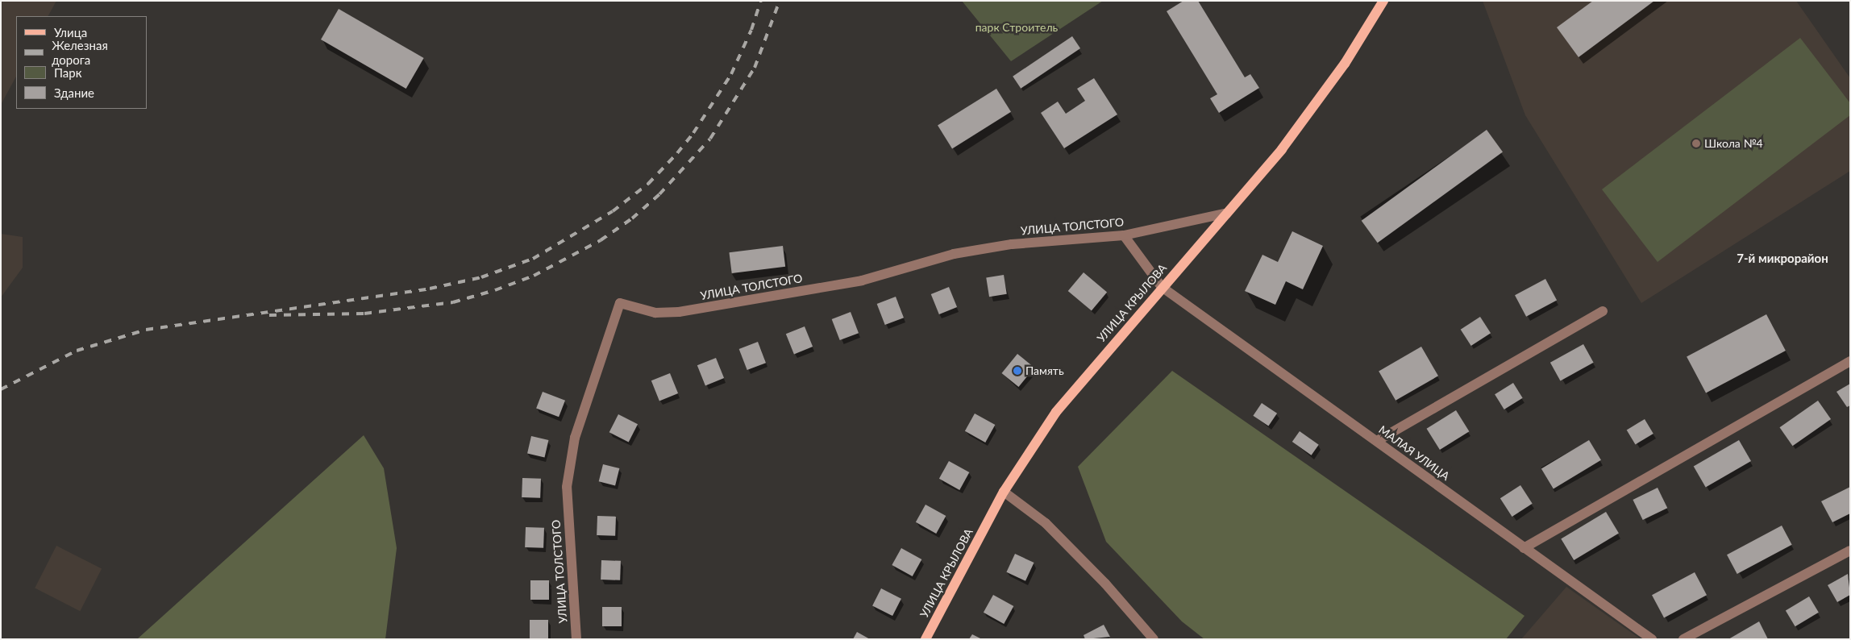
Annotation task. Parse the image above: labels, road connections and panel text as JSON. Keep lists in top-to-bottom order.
{
  "streets": {
    "main road": ["УЛИЦА КРЫЛОВА"],
    "street": ["УЛИЦА ТОЛСТОГО", "МАЛАЯ УЛИЦА"]
  },
  "crossings": [
    ["УЛИЦА ТОЛСТОГО", "УЛИЦА КРЫЛОВА"],
    ["УЛИЦА ТОЛСТОГО", "МАЛАЯ УЛИЦА"],
    ["УЛИЦА КРЫЛОВА", "МАЛАЯ УЛИЦА"]
  ],
  "districts": ["7-й микрорайон"],
  "parks": ["парк Строитель"],
  "places": ["Школа №4", "Память"],
  "legend": [
    "Улица",
    "Железная дорога",
    "Парк",
    "Здание"
  ]
}
